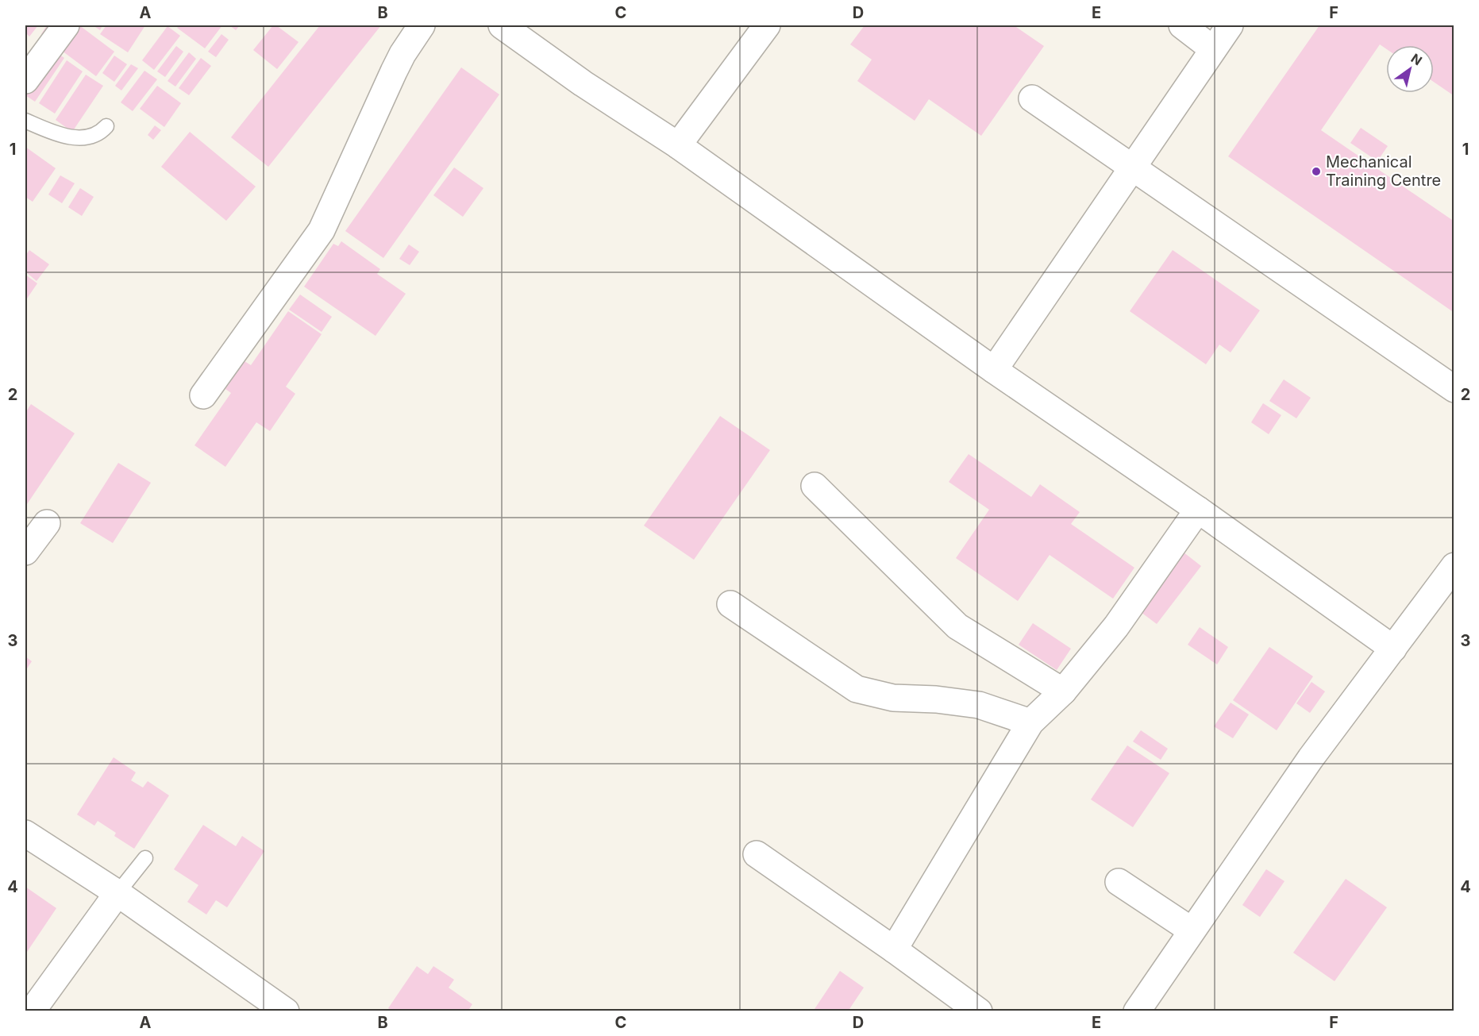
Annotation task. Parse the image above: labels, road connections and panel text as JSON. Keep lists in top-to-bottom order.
{
  "places": ["Mechanical Training Centre"],
  "north": "top right",
  "grid": {
    "columns": [
      "A",
      "B",
      "C",
      "D",
      "E",
      "F"
    ],
    "rows": [
      "1",
      "2",
      "3",
      "4"
    ]
  }
}
